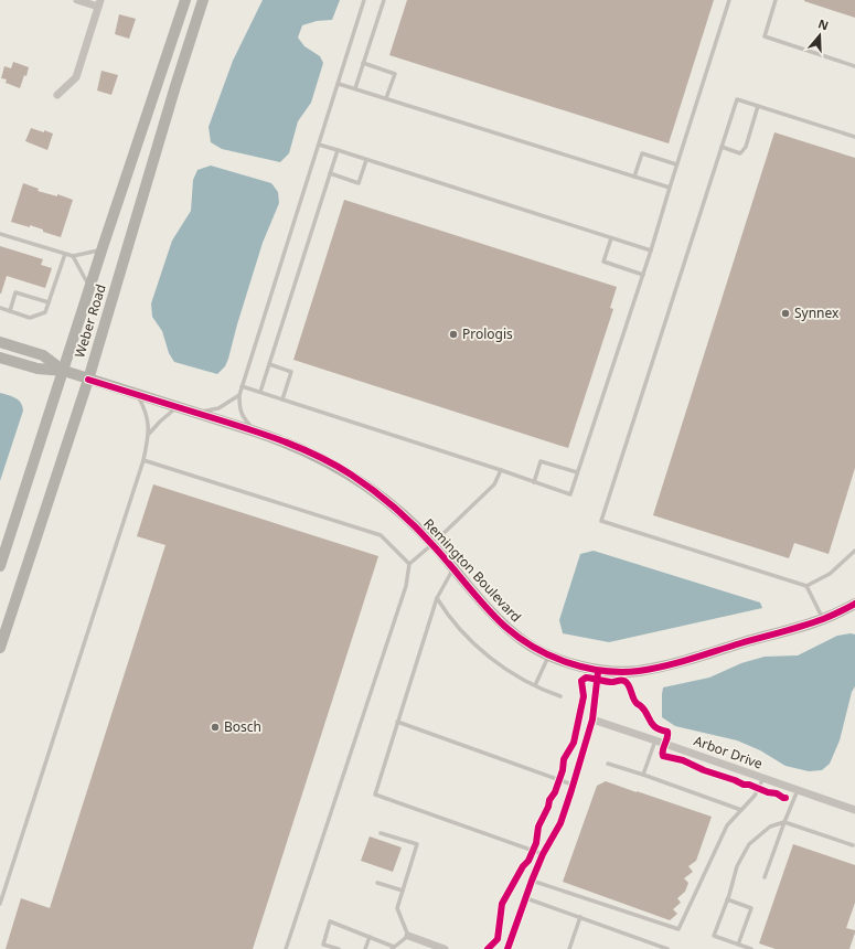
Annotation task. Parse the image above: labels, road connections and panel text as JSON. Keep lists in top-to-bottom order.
{
  "streets": {
    "main road": ["Weber Road", "Remington Boulevard"],
    "street": ["Arbor Drive"]
  },
  "crossings": [
    ["Weber Road", "Remington Boulevard"]
  ],
  "places": ["Synnex", "Prologis", "Bosch"],
  "north": "top"
}
